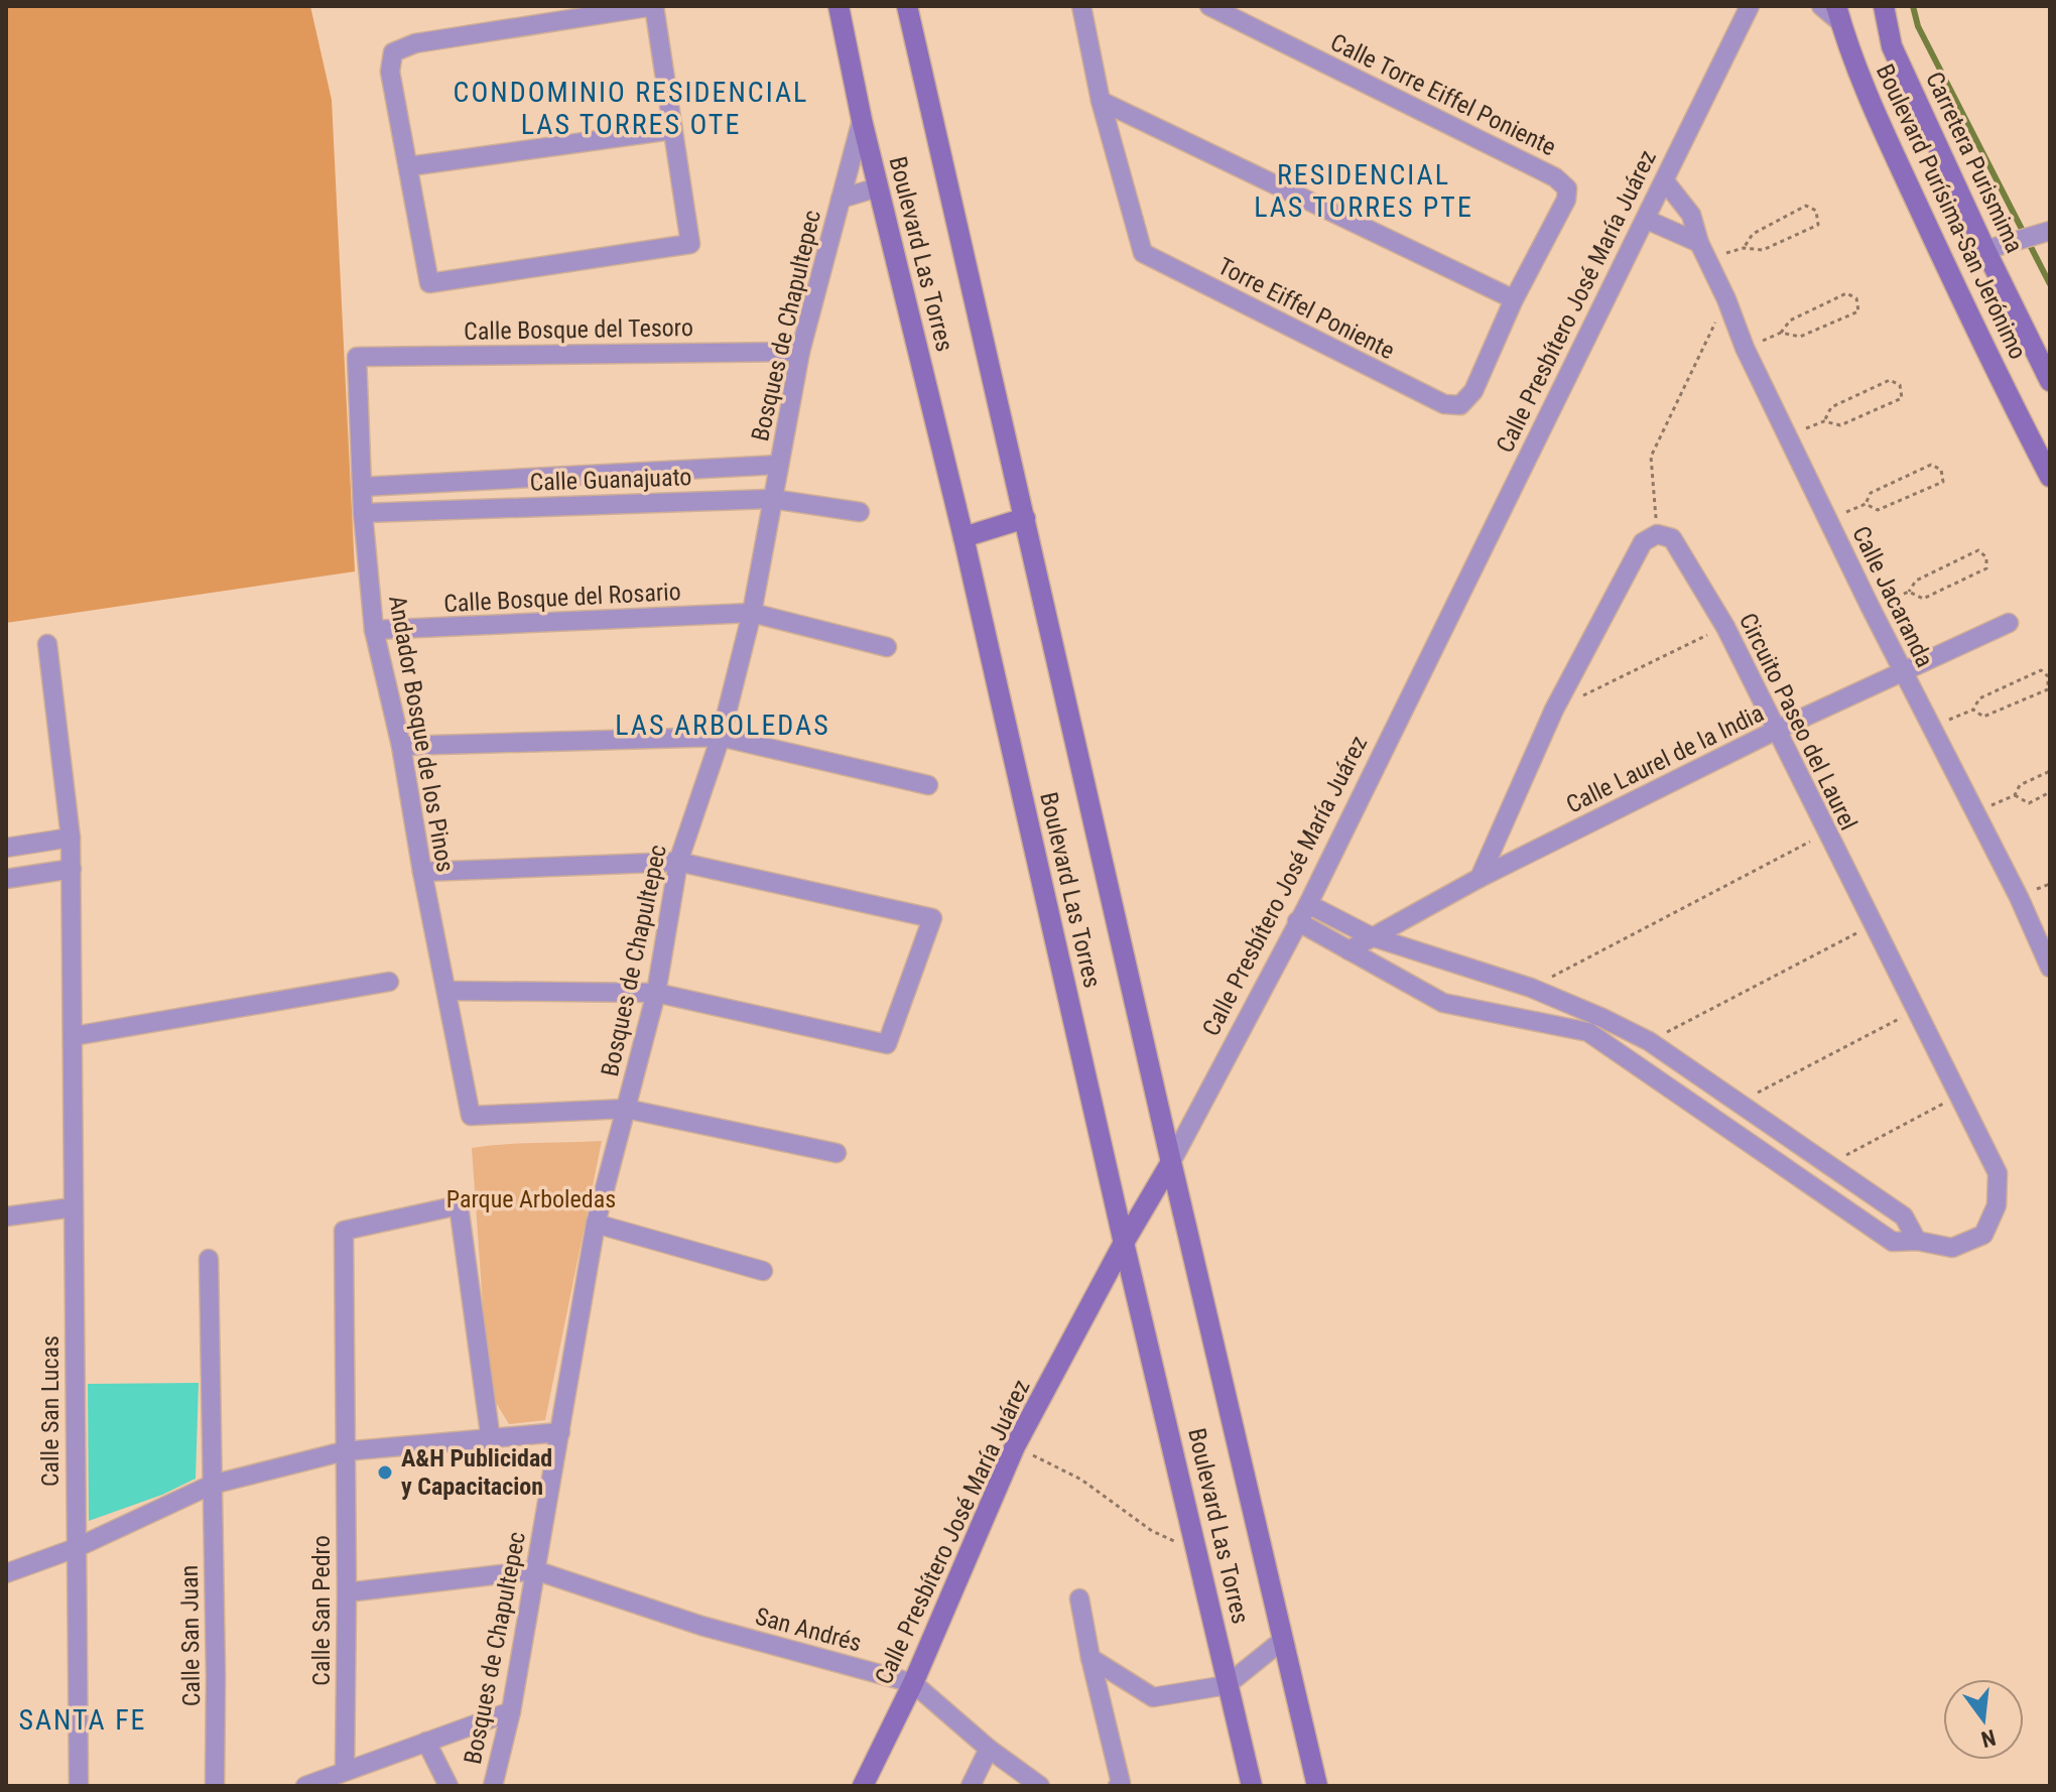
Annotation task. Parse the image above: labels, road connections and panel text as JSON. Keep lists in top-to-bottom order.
{
  "streets": {
    "street": [
      "Calle Torre Eiffel Poniente",
      "Carretera Purismima",
      "Boulevard Purísima-San Jerónimo",
      "Boulevard Las Torres",
      "Calle Presbítero José María Juárez",
      "Torre Eiffel Poniente",
      "Bosques de Chapultepec",
      "Calle Bosque del Tesoro",
      "Calle Guanajuato",
      "Calle Jacaranda",
      "Calle Bosque del Rosario",
      "Circuito Paseo del Laurel",
      "Andador Bosque de los Pinos",
      "Calle Laurel de la India",
      "Calle San Lucas",
      "Calle San Pedro",
      "San Andrés",
      "Calle San Juan"
    ]
  },
  "crossings": [
    ["Calle Torre Eiffel Poniente", "Torre Eiffel Poniente"],
    ["Boulevard Las Torres", "Calle Presbítero José María Juárez"],
    ["Boulevard Las Torres", "Bosques de Chapultepec"],
    ["Calle Presbítero José María Juárez", "Calle Jacaranda"],
    ["Calle Presbítero José María Juárez", "Circuito Paseo del Laurel"],
    ["Calle Presbítero José María Juárez", "San Andrés"],
    ["Bosques de Chapultepec", "Calle Bosque del Tesoro"],
    ["Bosques de Chapultepec", "Calle Guanajuato"],
    ["Bosques de Chapultepec", "Calle Bosque del Rosario"],
    ["Bosques de Chapultepec", "Andador Bosque de los Pinos"],
    ["Bosques de Chapultepec", "San Andrés"],
    ["Calle Bosque del Tesoro", "Andador Bosque de los Pinos"],
    ["Calle Guanajuato", "Andador Bosque de los Pinos"],
    ["Calle Jacaranda", "Calle Laurel de la India"],
    ["Calle Bosque del Rosario", "Andador Bosque de los Pinos"],
    ["Circuito Paseo del Laurel", "Calle Laurel de la India"]
  ],
  "districts": [
    "CONDOMINIO RESIDENCIAL LAS TORRES OTE",
    "RESIDENCIAL LAS TORRES PTE",
    "LAS ARBOLEDAS",
    "SANTA FE"
  ],
  "parks": ["Parque Arboledas"],
  "places": ["A&H Publicidad y Capacitacion"],
  "north": "bottom"
}
